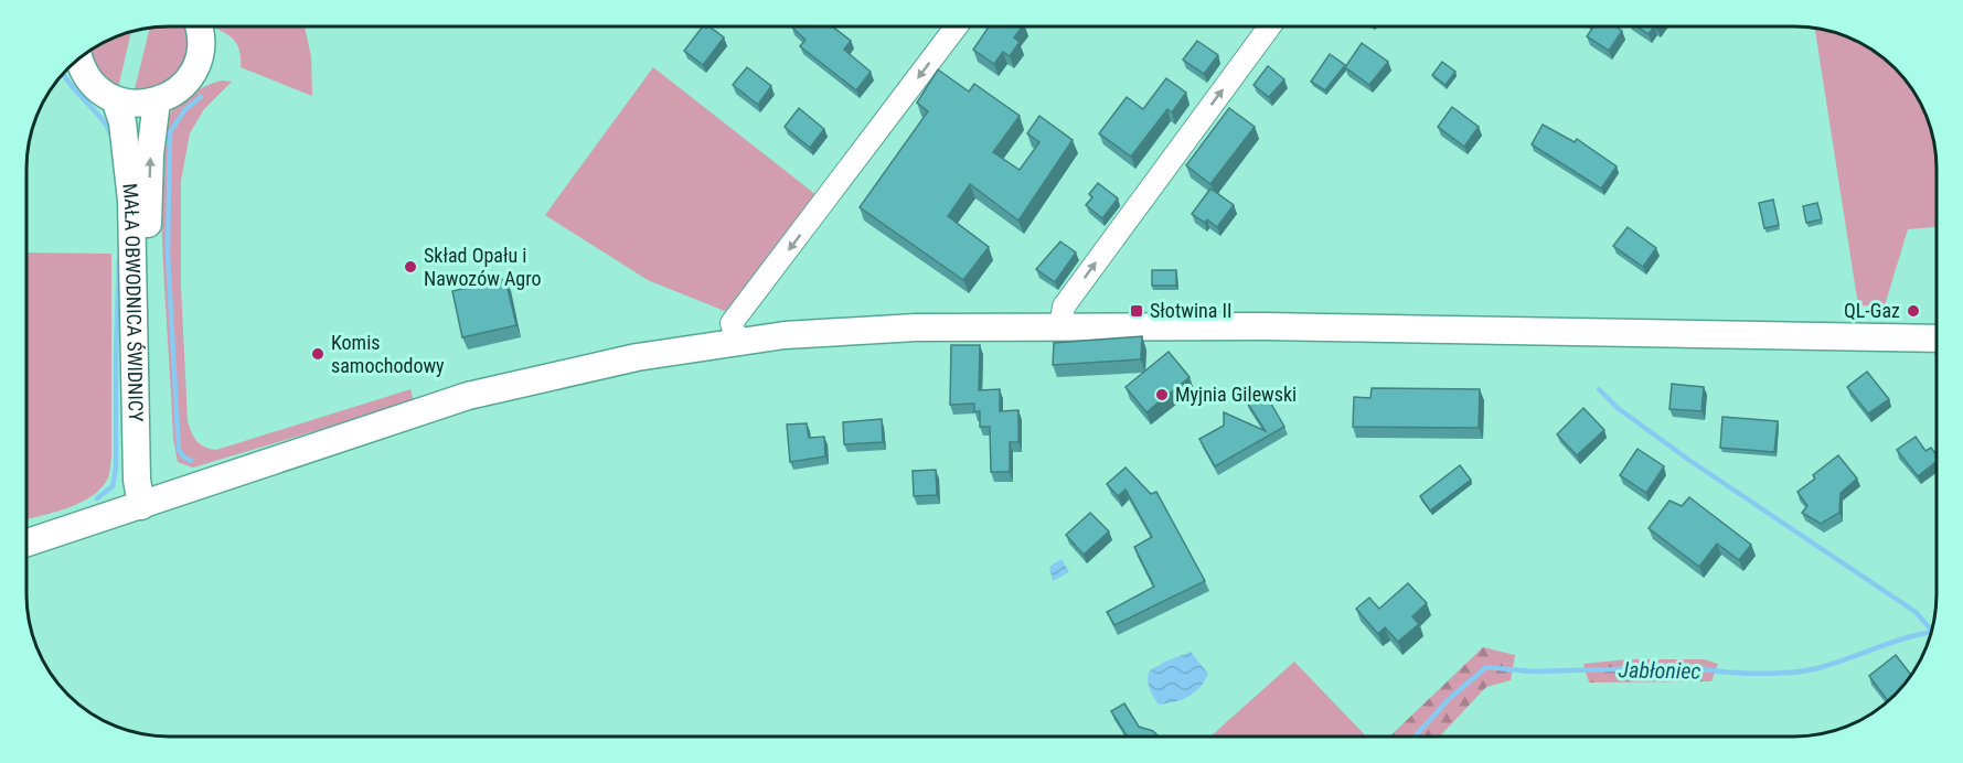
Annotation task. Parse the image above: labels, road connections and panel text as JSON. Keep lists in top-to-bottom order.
{
  "streets": {
    "main road": ["MAŁA OBWODNICA ŚWIDNICY"]
  },
  "water": ["Jabłoniec"],
  "places": {
    "other": [
      "Skład Opału i Nawozów Agro",
      "QL-Gaz",
      "Komis samochodowy",
      "Myjnia Gilewski"
    ],
    "transit": ["Słotwina II"]
  }
}
